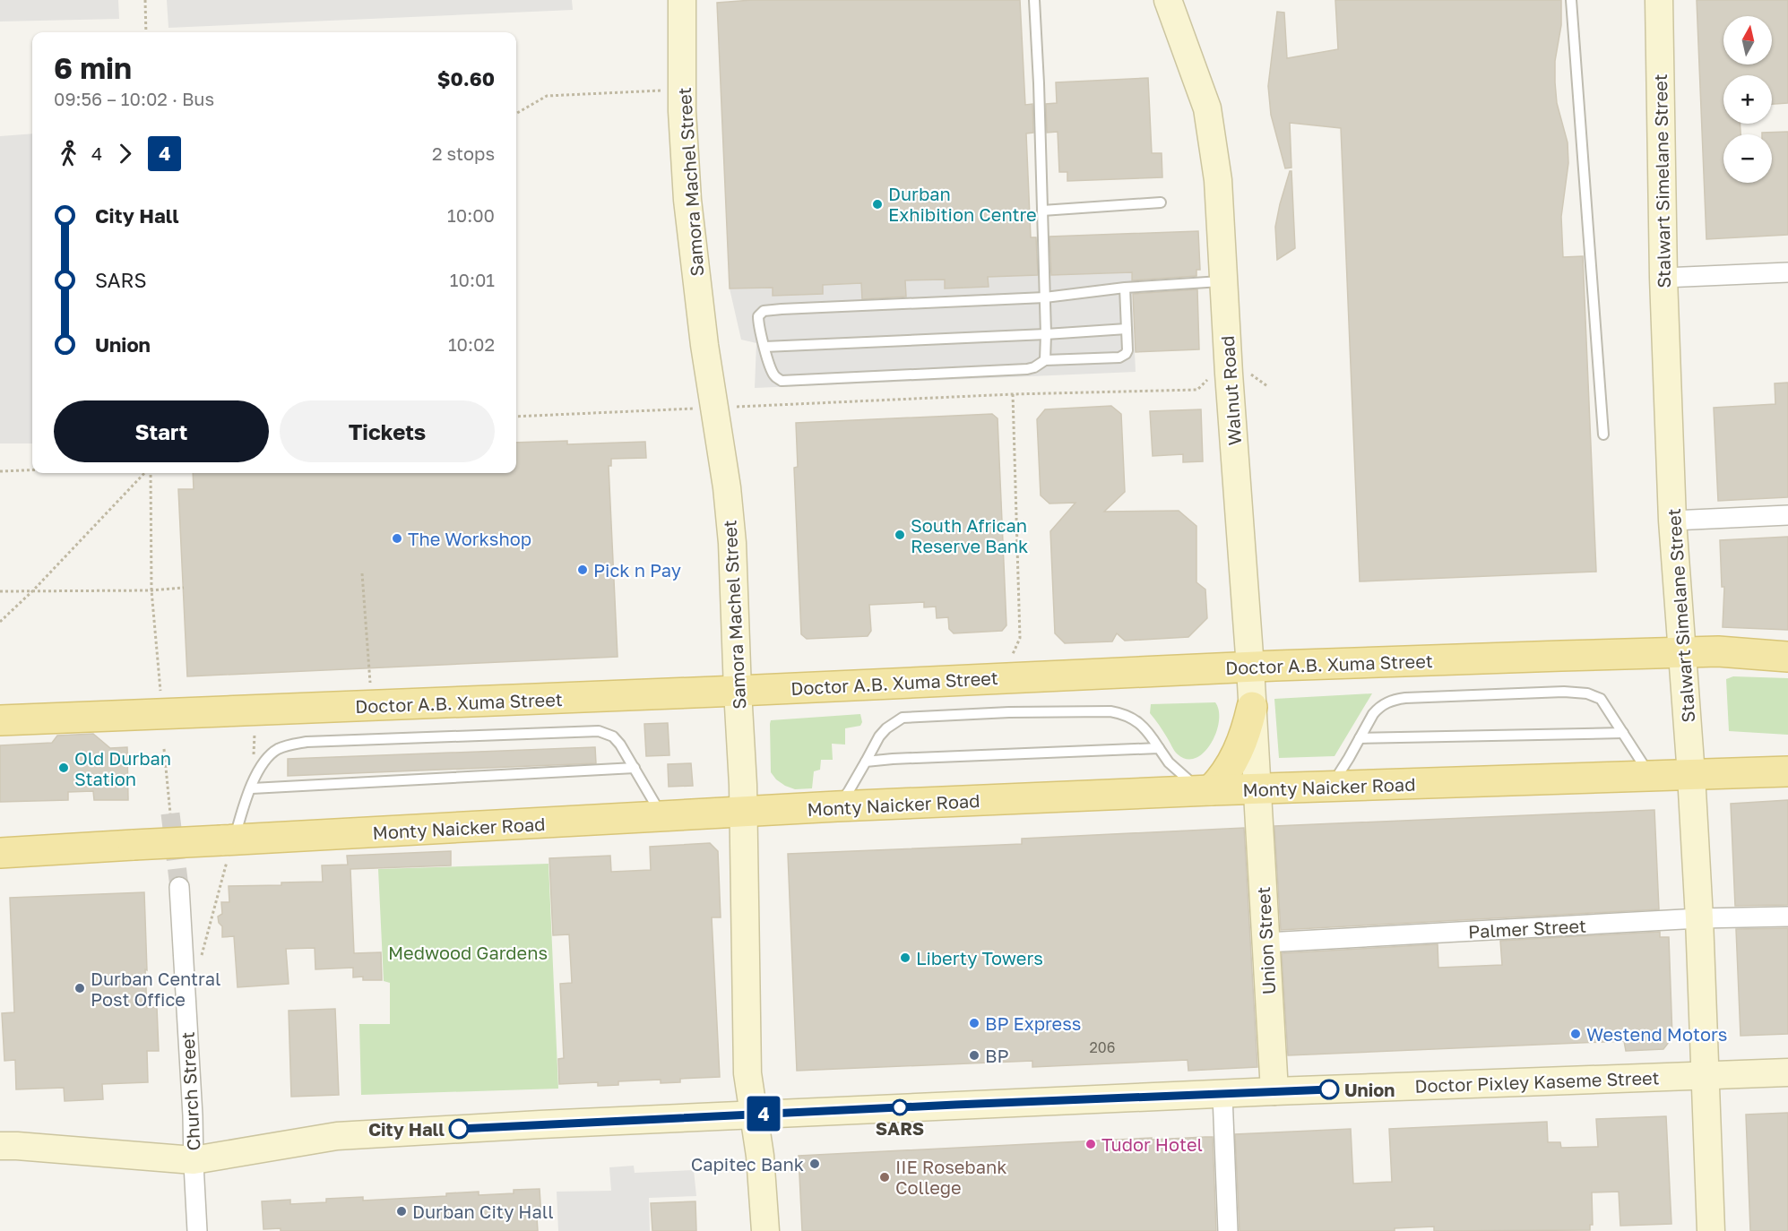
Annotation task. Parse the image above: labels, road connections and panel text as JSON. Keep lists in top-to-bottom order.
{
  "streets": {
    "main road": [
      "Stalwart Simelane Street",
      "Samora Machel Street",
      "Walnut Road",
      "Doctor A.B. Xuma Street",
      "Monty Naicker Road",
      "Union Street",
      "Doctor Pixley Kaseme Street"
    ],
    "street": ["Palmer Street", "Church Street"]
  },
  "crossings": [
    ["Stalwart Simelane Street", "Doctor A.B. Xuma Street"],
    ["Stalwart Simelane Street", "Monty Naicker Road"],
    ["Stalwart Simelane Street", "Palmer Street"],
    ["Stalwart Simelane Street", "Doctor Pixley Kaseme Street"],
    ["Samora Machel Street", "Doctor A.B. Xuma Street"],
    ["Samora Machel Street", "Monty Naicker Road"],
    ["Samora Machel Street", "Doctor Pixley Kaseme Street"],
    ["Walnut Road", "Doctor A.B. Xuma Street"],
    ["Walnut Road", "Monty Naicker Road"],
    ["Walnut Road", "Union Street"],
    ["Monty Naicker Road", "Union Street"],
    ["Palmer Street", "Union Street"],
    ["Union Street", "Doctor Pixley Kaseme Street"],
    ["Doctor Pixley Kaseme Street", "Church Street"]
  ],
  "parks": ["Medwood Gardens"],
  "places": [
    "Durban Exhibition Centre",
    "South African Reserve Bank",
    "The Workshop",
    "Pick n Pay",
    "Old Durban Station",
    "Liberty Towers",
    "Durban Central Post Office",
    "BP Express",
    "Westend Motors",
    "BP",
    "Union",
    "SARS",
    "City Hall",
    "Tudor Hotel",
    "Capitec Bank",
    "IIE Rosebank College",
    "Durban City Hall"
  ],
  "lines": ["bus line 4"],
  "house_numbers": ["206"],
  "north": "top",
  "page": {
    "on_map": "4",
    "map_buttons": ["+", "−"],
    "heading": ["6 min", "09:56 – 10:02 · Bus", "$0.60"],
    "legs": ["4", "4", "2 stops"],
    "list": [
      {
        "name": "City Hall",
        "value": "10:00"
      },
      {
        "name": "SARS",
        "value": "10:01"
      },
      {
        "name": "Union",
        "value": "10:02"
      }
    ],
    "buttons": ["Start", "Tickets"]
  }
}
